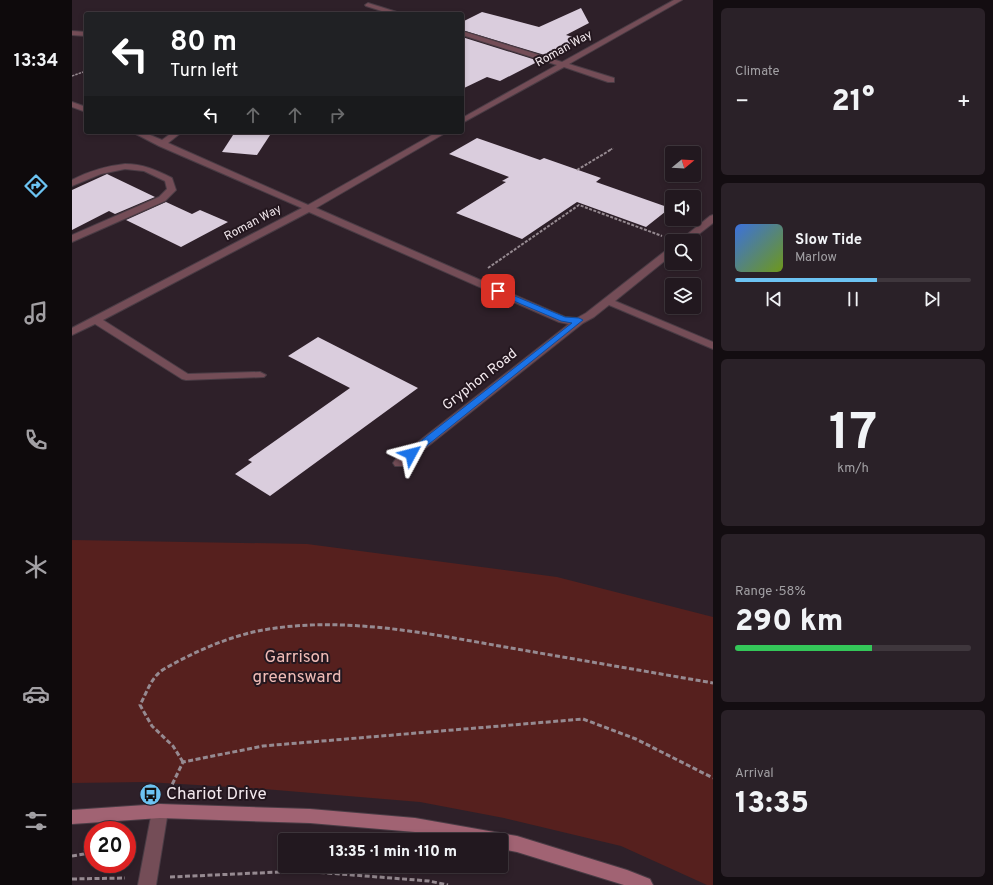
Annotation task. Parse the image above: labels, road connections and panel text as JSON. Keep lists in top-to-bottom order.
{
  "streets": {
    "street": ["Roman Way", "Gryphon Road"]
  },
  "parks": ["Garrison greensward"],
  "places": {
    "bus stop": ["Chariot Drive"]
  },
  "north": "right",
  "page": {
    "tabs": "13:34",
    "tile": [
      "Climate",
      ["17", "km/h"],
      ["Range · 58%", "290 km"],
      ["Arrival", "13:35"]
    ],
    "turn": ["80 m", "Turn left"],
    "heat": ["−", "21°", "+"],
    "song": ["Slow Tide", "Marlow"],
    "limit": "20",
    "trip": "13:35 · 1 min · 110 m"
  }
}
